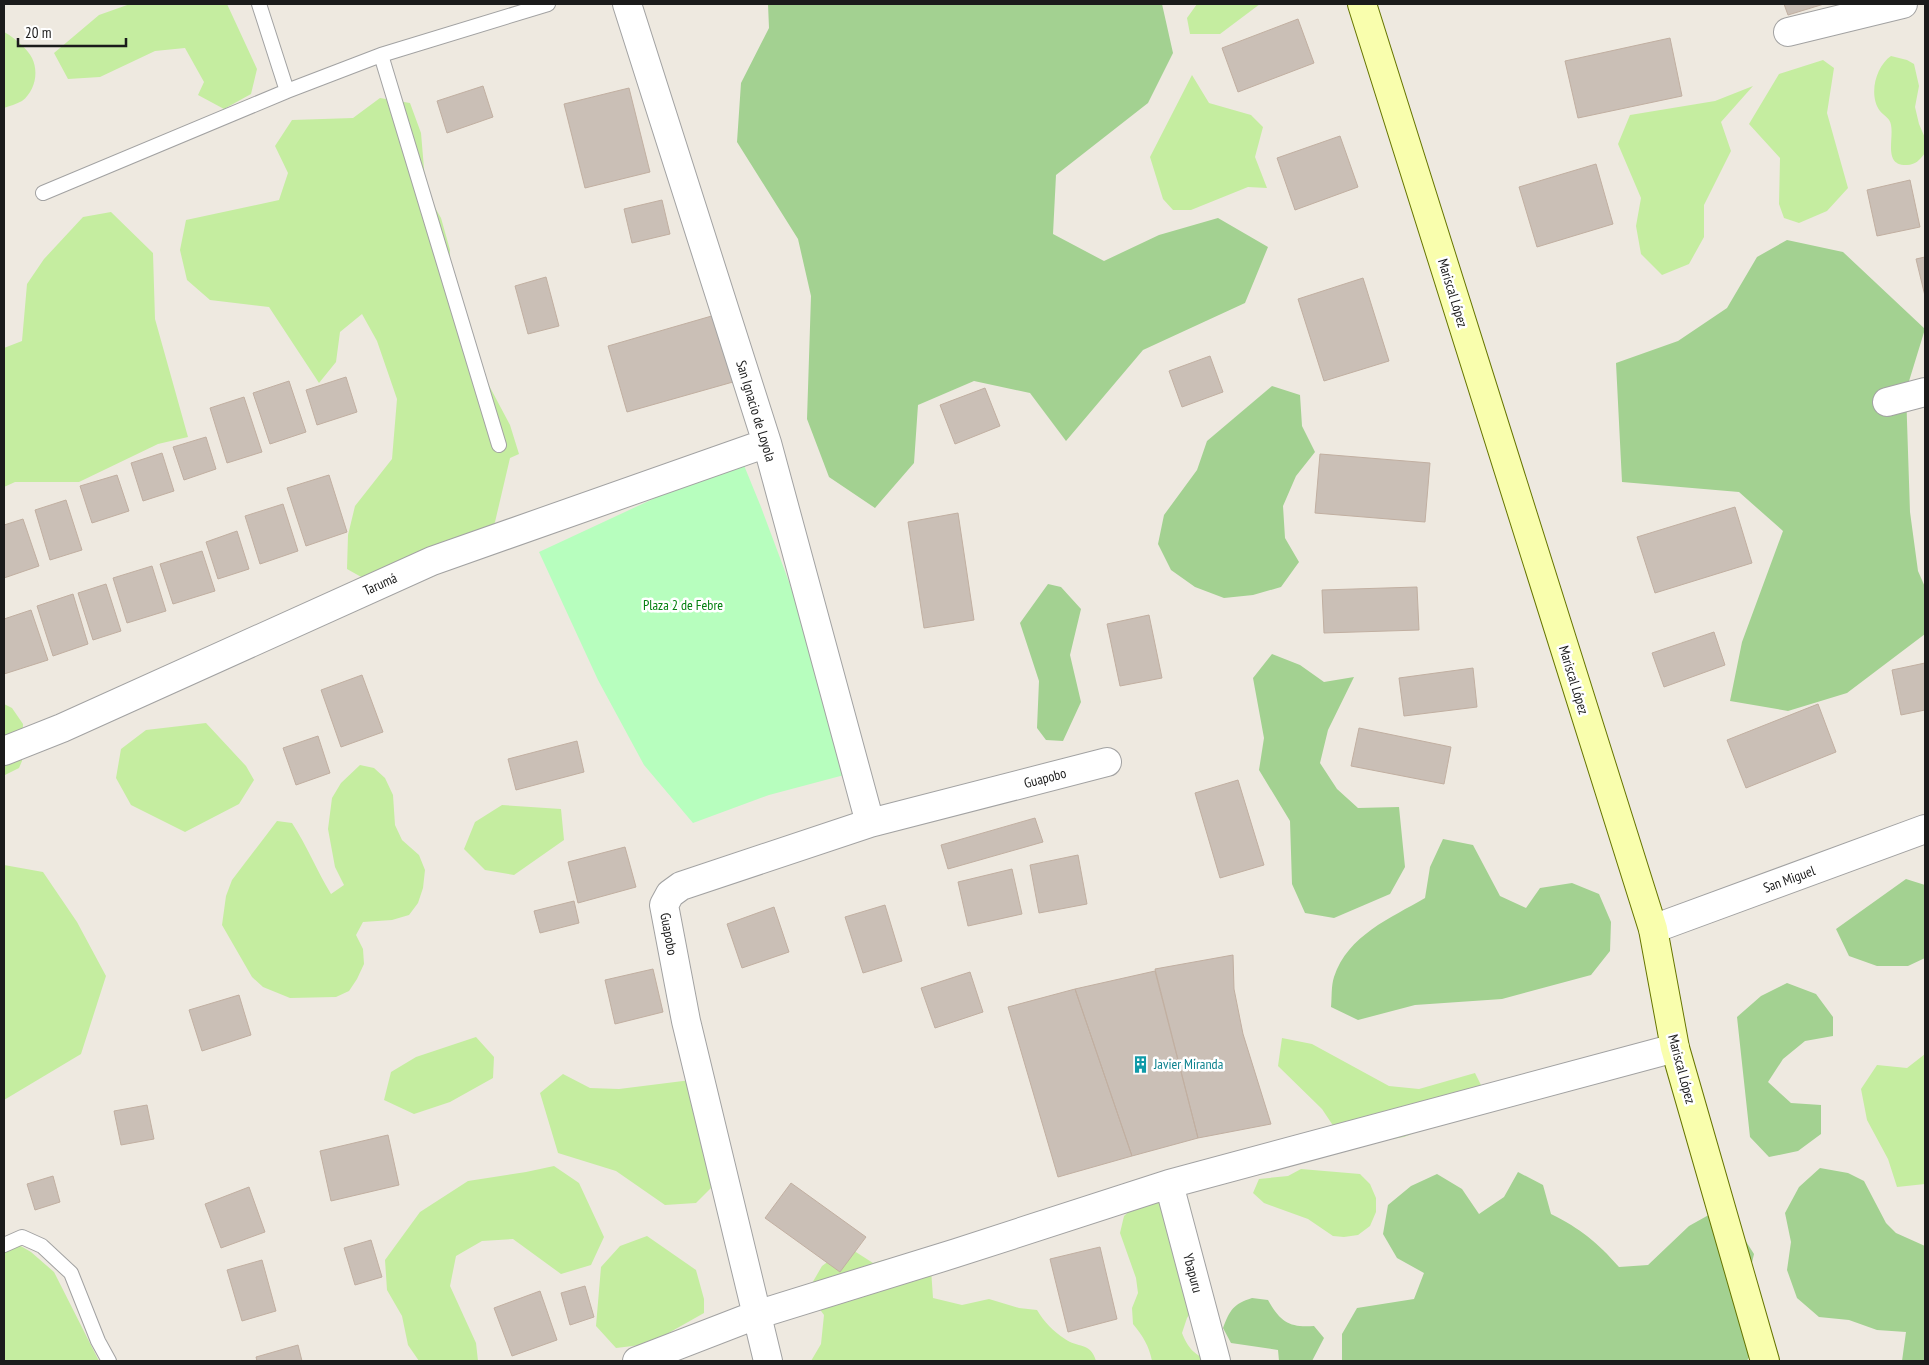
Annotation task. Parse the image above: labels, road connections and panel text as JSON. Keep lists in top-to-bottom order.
{
  "streets": {
    "street": [
      "Mariscal López",
      "San Ignacio de Loyola",
      "Tarumá",
      "Guapobo",
      "San Miguel",
      "Ybapuru"
    ]
  },
  "crossings": [
    ["Mariscal López", "San Miguel"],
    ["San Ignacio de Loyola", "Tarumá"],
    ["San Ignacio de Loyola", "Guapobo"]
  ],
  "parks": ["Plaza 2 de Febre"],
  "places": {
    "building": ["Javier Miranda"]
  },
  "scale_bar": "20 m"
}
